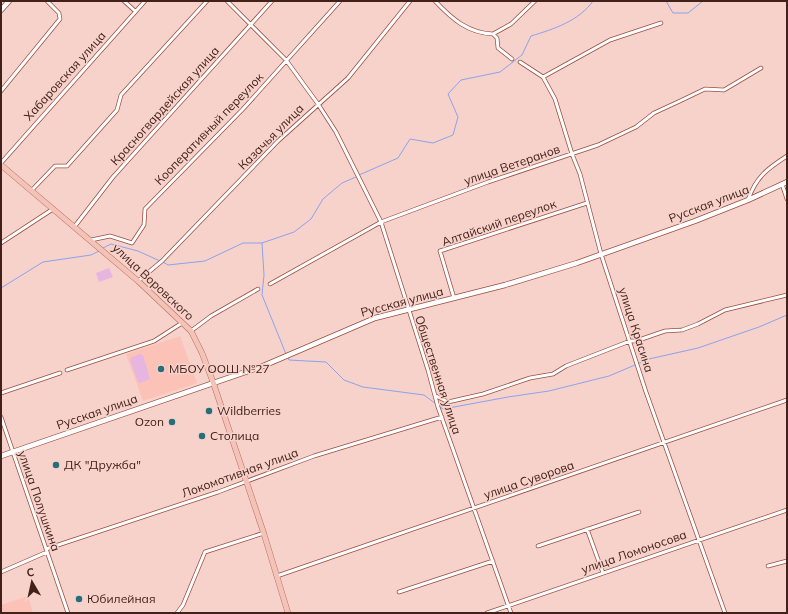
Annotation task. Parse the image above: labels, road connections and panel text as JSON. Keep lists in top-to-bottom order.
{
  "streets": {
    "main road": ["улица Воровского"],
    "street": [
      "Хабаровская улица",
      "Красногвардейская улица",
      "Кооперативный переулок",
      "Казачья улица",
      "улица Ветеранов",
      "Русская улица",
      "Алтайский переулок",
      "улица Красина",
      "Общественная улица",
      "Локомотивная улица",
      "улица Суворова",
      "улица Полушкина",
      "улица Ломоносова"
    ]
  },
  "crossings": [
    ["Хабаровская улица", "улица Воровского"],
    ["Красногвардейская улица", "улица Воровского"],
    ["Красногвардейская улица", "Общественная улица"],
    ["Кооперативный переулок", "улица Воровского"],
    ["Кооперативный переулок", "Общественная улица"],
    ["Казачья улица", "улица Воровского"],
    ["Казачья улица", "Общественная улица"],
    ["улица Ветеранов", "улица Красина"],
    ["улица Ветеранов", "Общественная улица"],
    ["Русская улица", "Алтайский переулок"],
    ["Русская улица", "улица Воровского"],
    ["Русская улица", "улица Красина"],
    ["Русская улица", "Общественная улица"],
    ["Русская улица", "улица Полушкина"],
    ["Алтайский переулок", "улица Красина"],
    ["улица Воровского", "Локомотивная улица"],
    ["улица Воровского", "улица Суворова"],
    ["улица Красина", "улица Суворова"],
    ["улица Красина", "улица Ломоносова"],
    ["Общественная улица", "Локомотивная улица"],
    ["Общественная улица", "улица Суворова"],
    ["Общественная улица", "улица Ломоносова"],
    ["Локомотивная улица", "улица Полушкина"]
  ],
  "places": [
    "МБОУ ООШ №27",
    "Wildberries",
    "Ozon",
    "Столица",
    "ДК \"Дружба\"",
    "Юбилейная"
  ],
  "north": "top"
}
